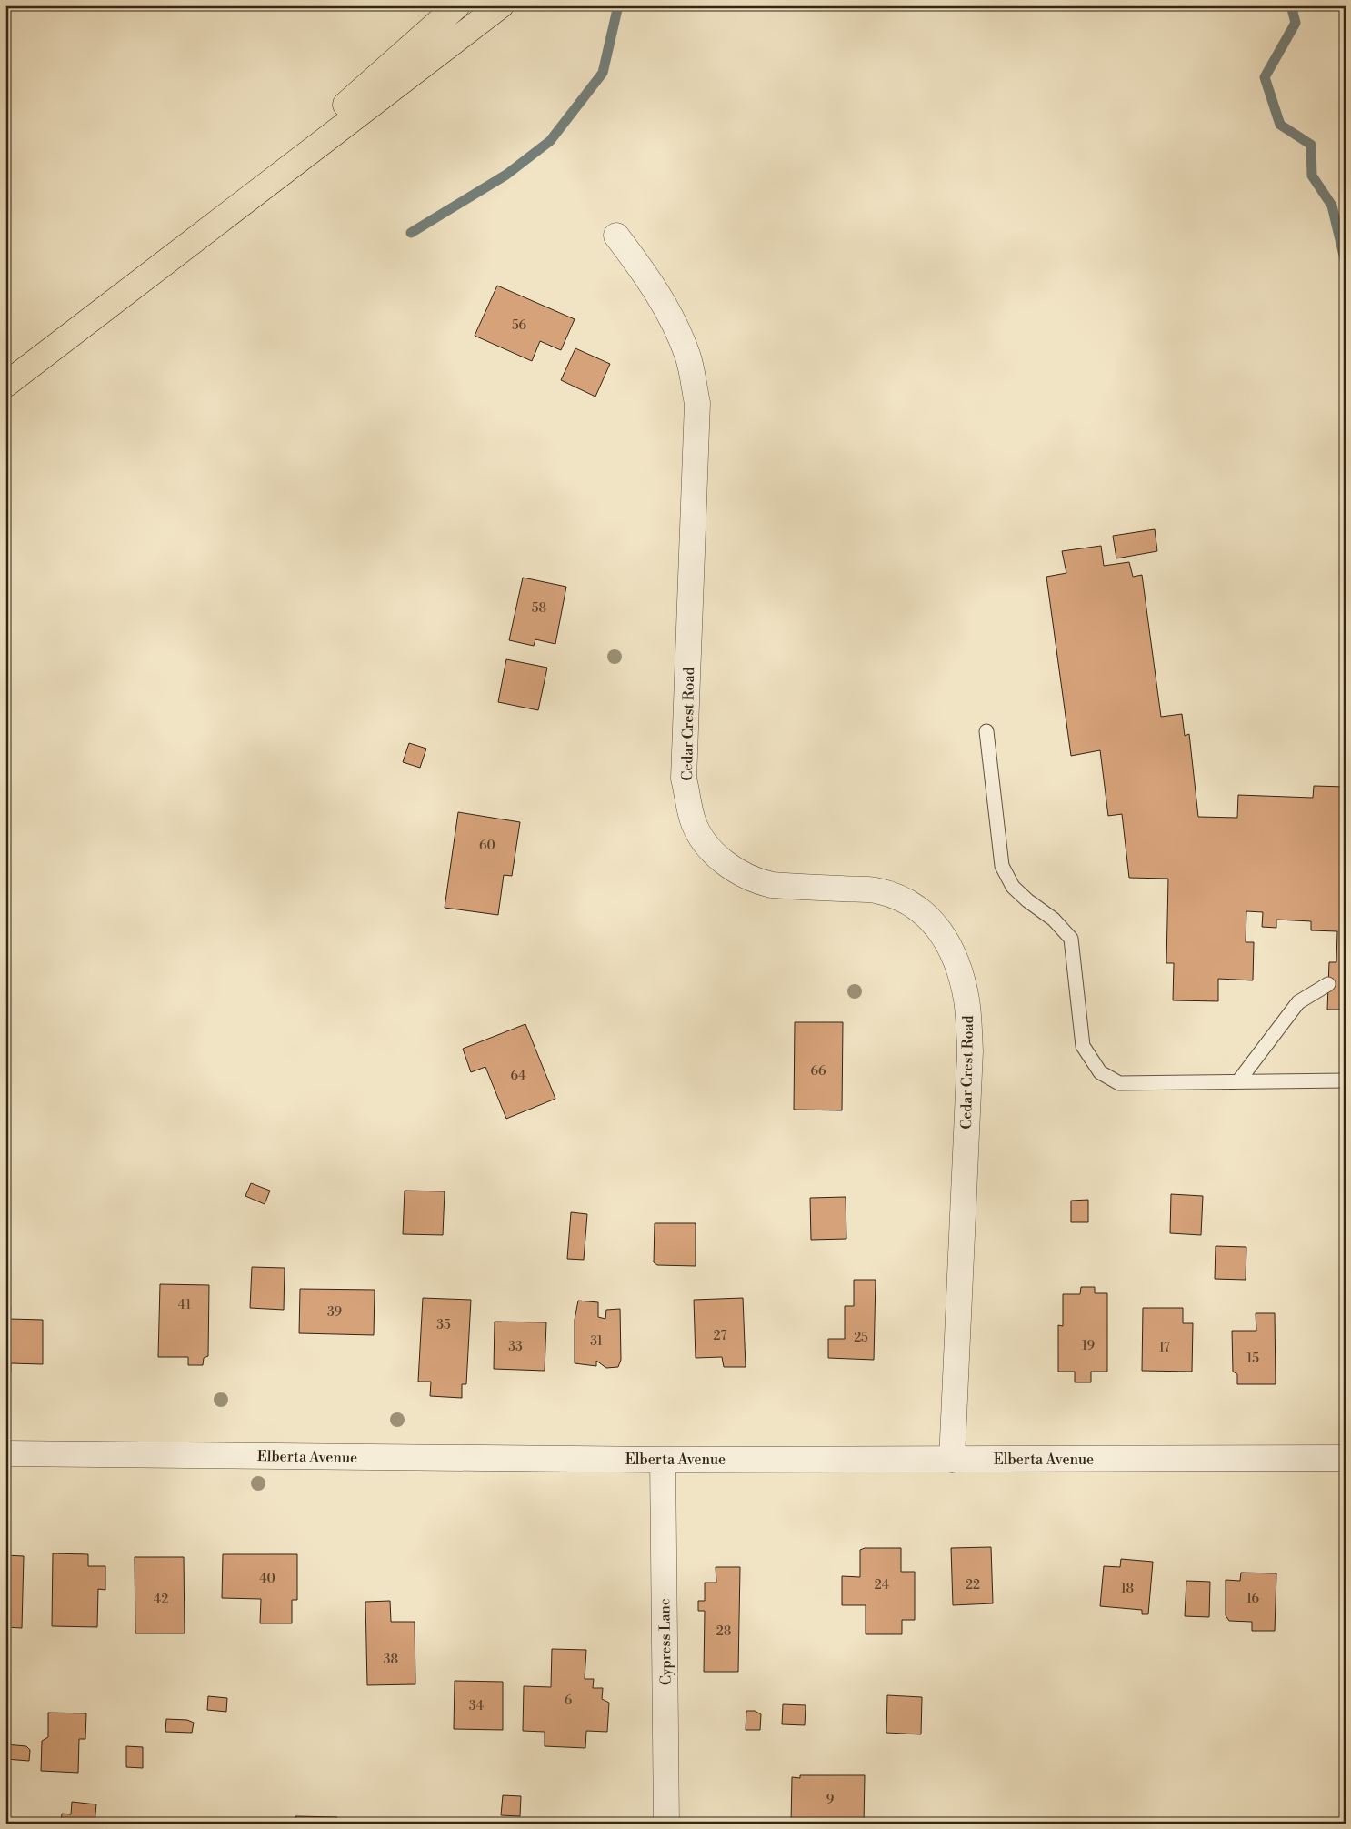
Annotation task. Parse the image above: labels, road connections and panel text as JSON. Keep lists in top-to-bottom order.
{
  "streets": {
    "street": ["Cedar Crest Road", "Elberta Avenue", "Cypress Lane"]
  },
  "crossings": [
    ["Cedar Crest Road", "Elberta Avenue"],
    ["Elberta Avenue", "Cypress Lane"]
  ],
  "house_numbers": [
    "56",
    "58",
    "60",
    "66",
    "64",
    "41",
    "39",
    "35",
    "27",
    "25",
    "31",
    "19",
    "33",
    "17",
    "15",
    "40",
    "24",
    "22",
    "18",
    "16",
    "42",
    "28",
    "38",
    "6",
    "34",
    "9"
  ]
}
